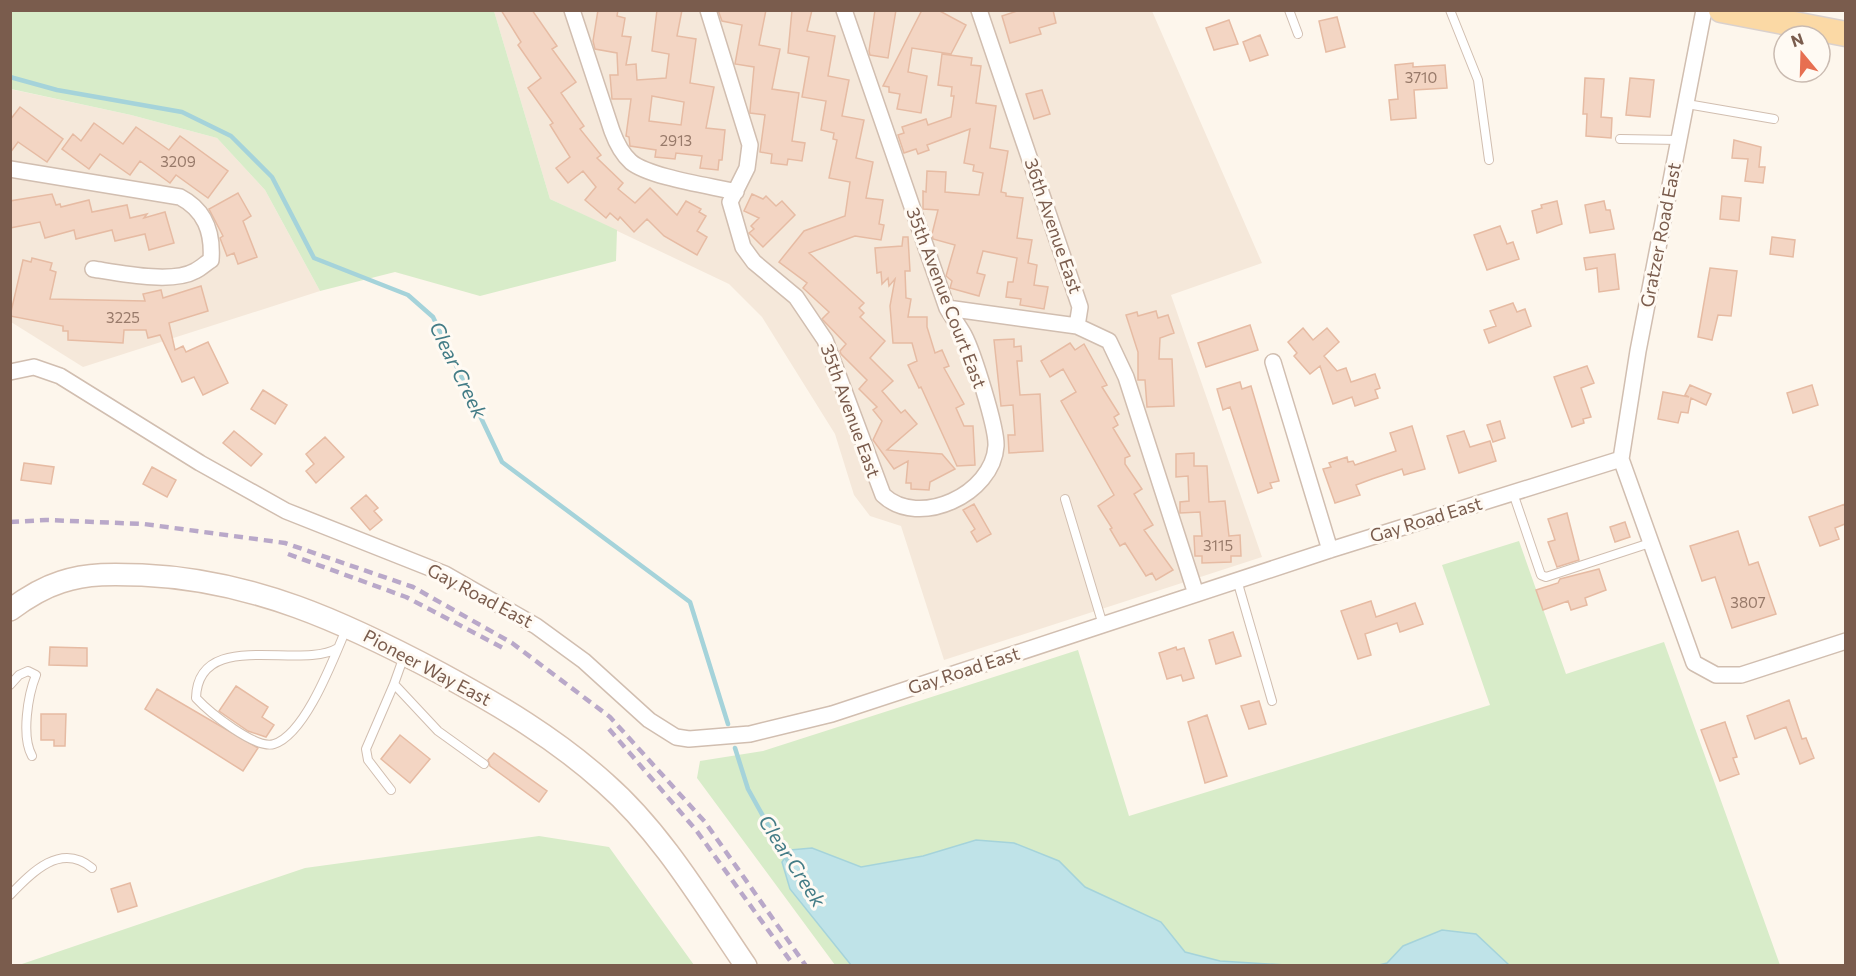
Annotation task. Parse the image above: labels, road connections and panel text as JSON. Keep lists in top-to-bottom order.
{
  "streets": {
    "main road": ["Pioneer Way East"],
    "street": [
      "36th Avenue East",
      "Gratzer Road East",
      "35th Avenue Court East",
      "35th Avenue East",
      "Gay Road East"
    ]
  },
  "crossings": [
    ["Gratzer Road East", "Gay Road East"],
    ["35th Avenue Court East", "35th Avenue East"]
  ],
  "water": ["Clear Creek"],
  "house_numbers": [
    "3710",
    "2913",
    "3209",
    "3225",
    "3115",
    "3807"
  ],
  "north": "top"
}
